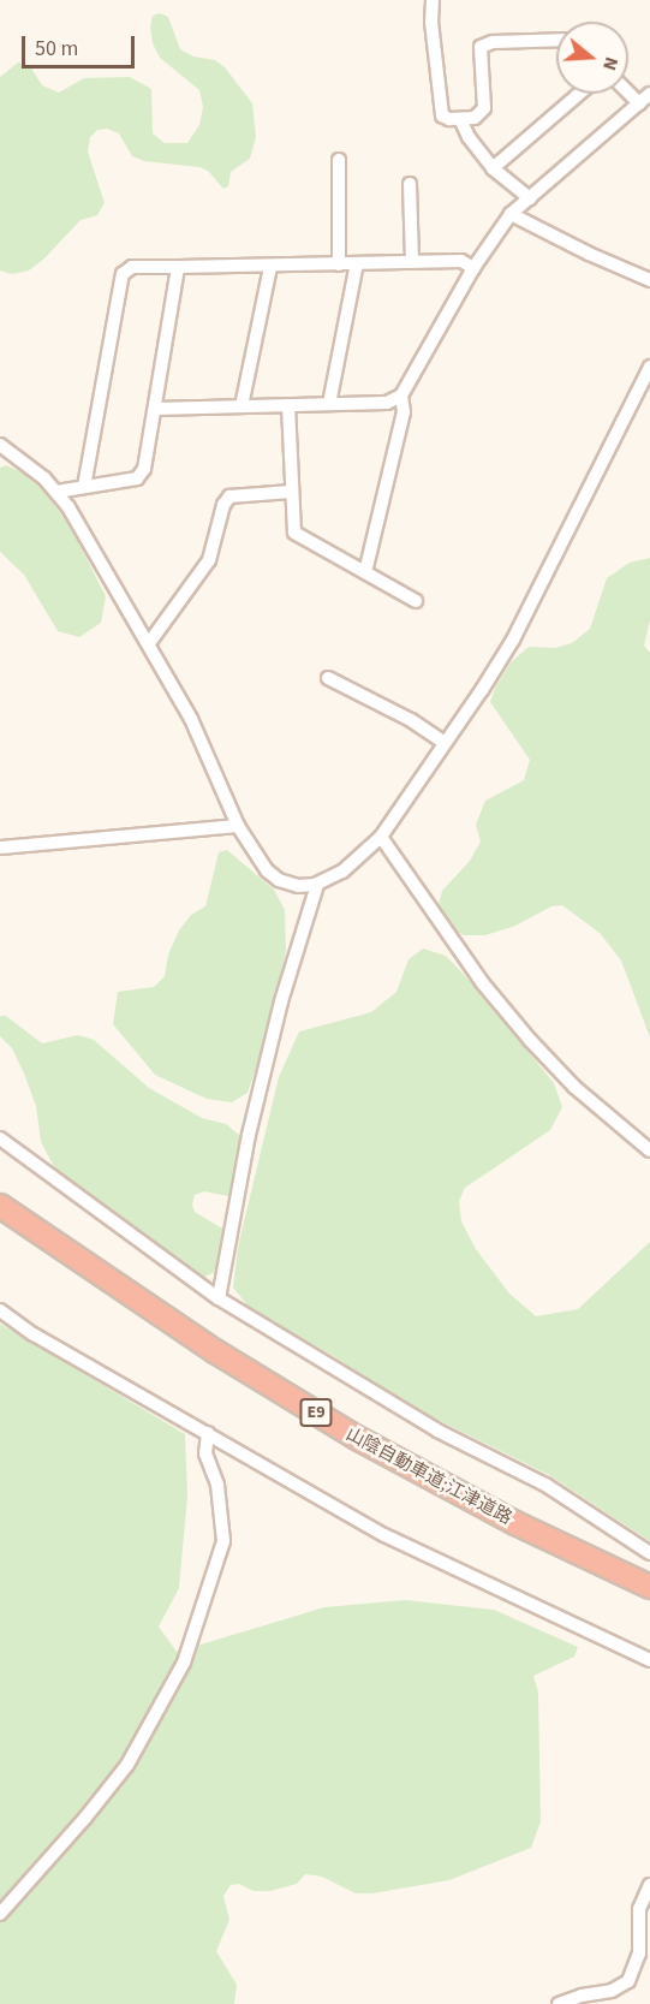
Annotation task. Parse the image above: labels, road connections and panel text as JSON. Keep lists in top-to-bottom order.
{
  "streets": {
    "highway": ["E9", "山陰自動車道;江津道路"]
  },
  "scale_bar": "50 m",
  "north": "right"
}
